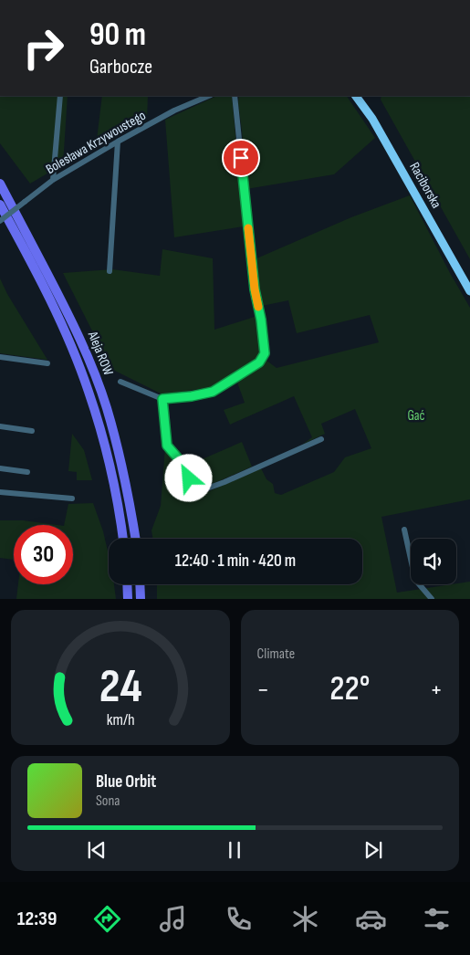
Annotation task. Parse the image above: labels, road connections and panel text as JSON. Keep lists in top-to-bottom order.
{
  "streets": {
    "main road": ["Raciborska", "Aleja ROW"],
    "street": ["Bolesława Krzywoustego"]
  },
  "parks": ["Gać"],
  "page": {
    "turn": ["90 m", "Garbocze"],
    "limit": "30",
    "trip": "12:40 · 1 min · 420 m",
    "tile": "Climate",
    "heat": ["−", "22°", "+"],
    "song": ["Blue Orbit", "Sona"],
    "tabs": "12:39",
    "gauge": ["24", "km/h"]
  }
}
